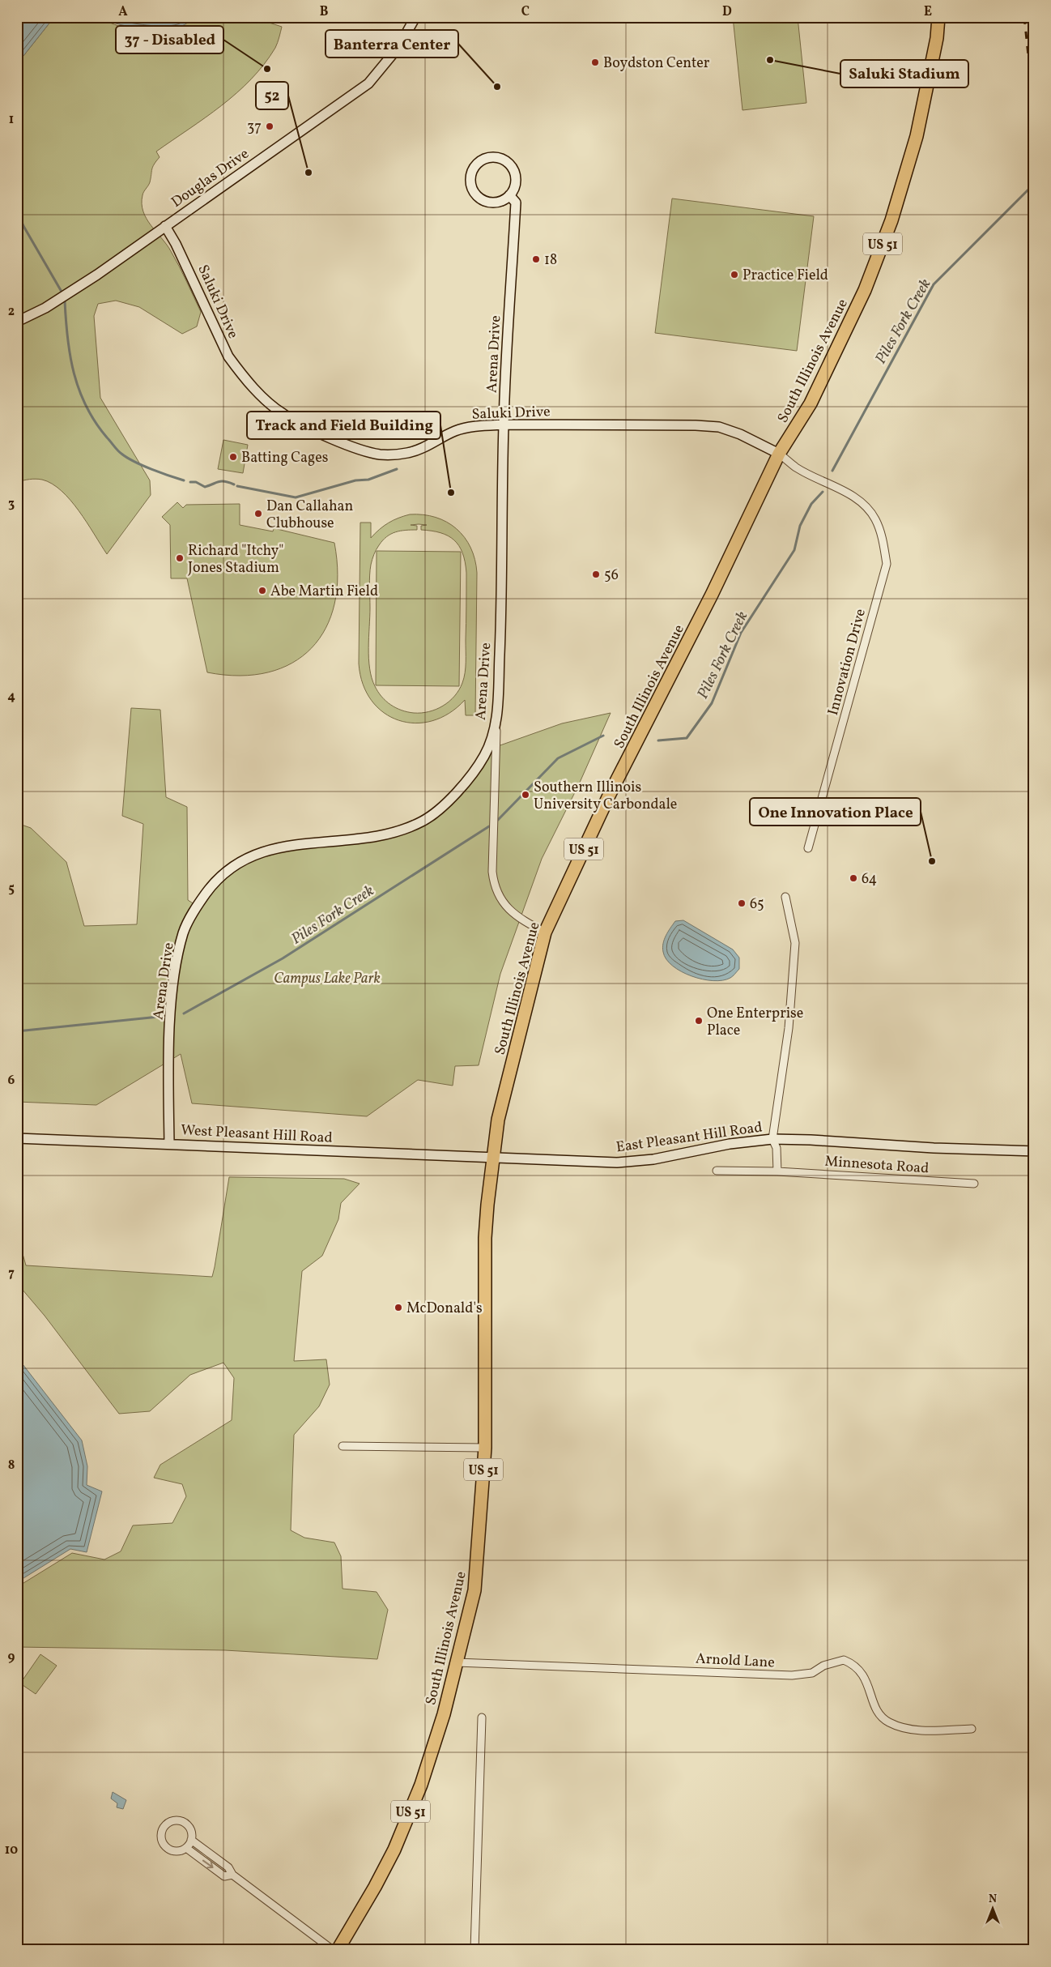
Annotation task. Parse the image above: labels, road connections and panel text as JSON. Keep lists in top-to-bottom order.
{
  "streets": {
    "highway": ["US 51", "South Illinois Avenue"],
    "street": [
      "Douglas Drive",
      "Saluki Drive",
      "Arena Drive",
      "Innovation Drive",
      "West Pleasant Hill Road",
      "East Pleasant Hill Road",
      "Minnesota Road",
      "Arnold Lane"
    ]
  },
  "crossings": [
    ["Douglas Drive", "Saluki Drive"],
    ["Saluki Drive", "Arena Drive"],
    ["Saluki Drive", "South Illinois Avenue"],
    ["Saluki Drive", "Innovation Drive"],
    ["Arena Drive", "West Pleasant Hill Road"],
    ["South Illinois Avenue", "Innovation Drive"],
    ["South Illinois Avenue", "West Pleasant Hill Road"],
    ["South Illinois Avenue", "East Pleasant Hill Road"],
    ["South Illinois Avenue", "Arnold Lane"],
    ["West Pleasant Hill Road", "East Pleasant Hill Road"]
  ],
  "water": ["Piles Fork Creek"],
  "parks": ["Campus Lake Park"],
  "places": [
    "Saluki Stadium",
    "Boydston Center",
    "37 - Disabled",
    "Banterra Center",
    "37",
    "52",
    "18",
    "Practice Field",
    "Batting Cages",
    "Track and Field Building",
    "Dan Callahan Clubhouse",
    "Richard \"Itchy\" Jones Stadium",
    "56",
    "Abe Martin Field",
    "Southern Illinois University Carbondale",
    "One Innovation Place",
    "64",
    "65",
    "One Enterprise Place",
    "McDonald's"
  ],
  "north": "top",
  "grid": {
    "columns": [
      "A",
      "B",
      "C",
      "D",
      "E"
    ],
    "rows": [
      "1",
      "2",
      "3",
      "4",
      "5",
      "6",
      "7",
      "8",
      "9",
      "10"
    ]
  }
}
